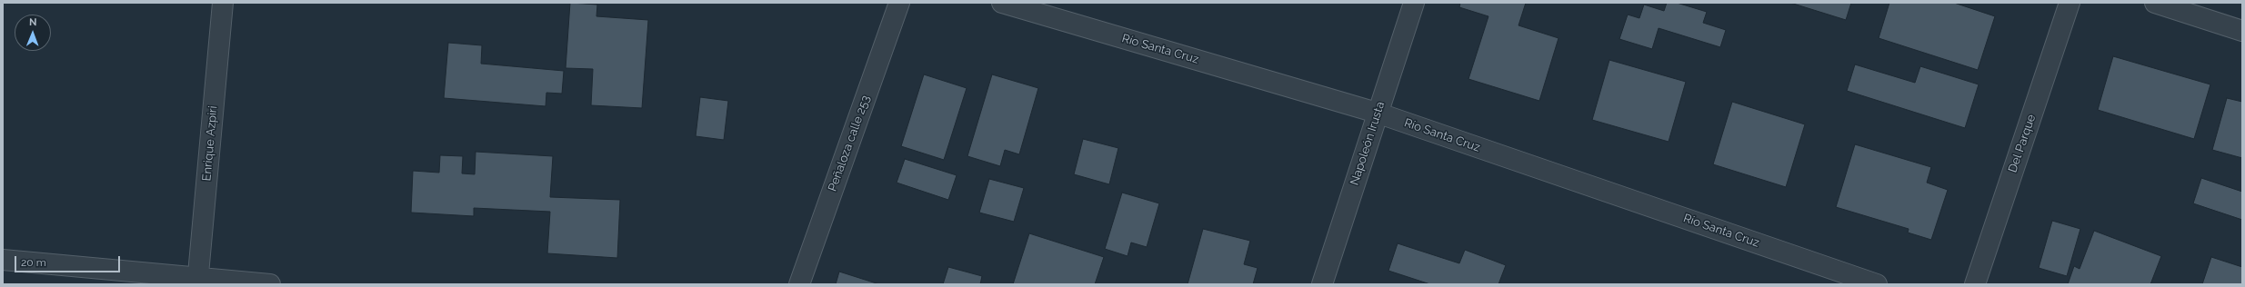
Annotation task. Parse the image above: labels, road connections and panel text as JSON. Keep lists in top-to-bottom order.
{
  "streets": {
    "street": [
      "Río Santa Cruz",
      "Enrique Azpiri",
      "Peñaloza calle 253",
      "Napoleón Irusta",
      "Del Parque"
    ]
  },
  "crossings": [
    ["Río Santa Cruz", "Napoleón Irusta"]
  ],
  "scale_bar": "20 m",
  "north": "top"
}
